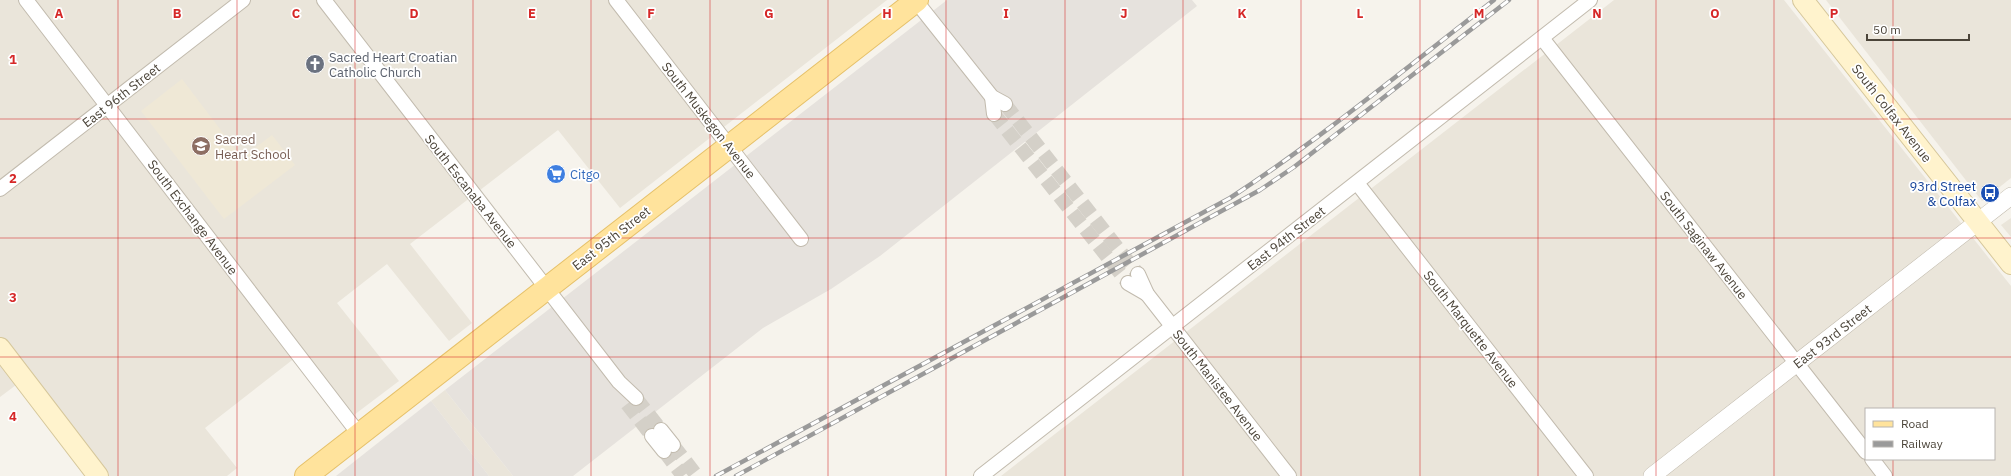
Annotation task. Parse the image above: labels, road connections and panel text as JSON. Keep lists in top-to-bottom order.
{
  "streets": {
    "main road": ["South Colfax Avenue", "East 95th Street"],
    "street": [
      "East 96th Street",
      "South Muskegon Avenue",
      "South Escanaba Avenue",
      "South Exchange Avenue",
      "East 94th Street",
      "South Saginaw Avenue",
      "South Marquette Avenue",
      "East 93rd Street",
      "South Manistee Avenue"
    ]
  },
  "crossings": [
    ["East 96th Street", "South Exchange Avenue"],
    ["South Colfax Avenue", "East 93rd Street"],
    ["South Muskegon Avenue", "East 95th Street"],
    ["South Escanaba Avenue", "East 95th Street"],
    ["South Exchange Avenue", "East 95th Street"],
    ["East 94th Street", "South Saginaw Avenue"],
    ["East 94th Street", "South Marquette Avenue"],
    ["East 94th Street", "South Manistee Avenue"],
    ["South Saginaw Avenue", "East 93rd Street"]
  ],
  "places": {
    "church": ["Sacred Heart Croatian Catholic Church"],
    "school or university": ["Sacred Heart School"],
    "supermarket": ["Citgo"],
    "bus stop": ["93rd Street & Colfax"]
  },
  "legend": ["Road", "Railway"],
  "scale_bar": "50 m",
  "grid": {
    "columns": [
      "A",
      "B",
      "C",
      "D",
      "E",
      "F",
      "G",
      "H",
      "I",
      "J",
      "K",
      "L",
      "M",
      "N",
      "O",
      "P"
    ],
    "rows": [
      "1",
      "2",
      "3",
      "4"
    ]
  }
}
